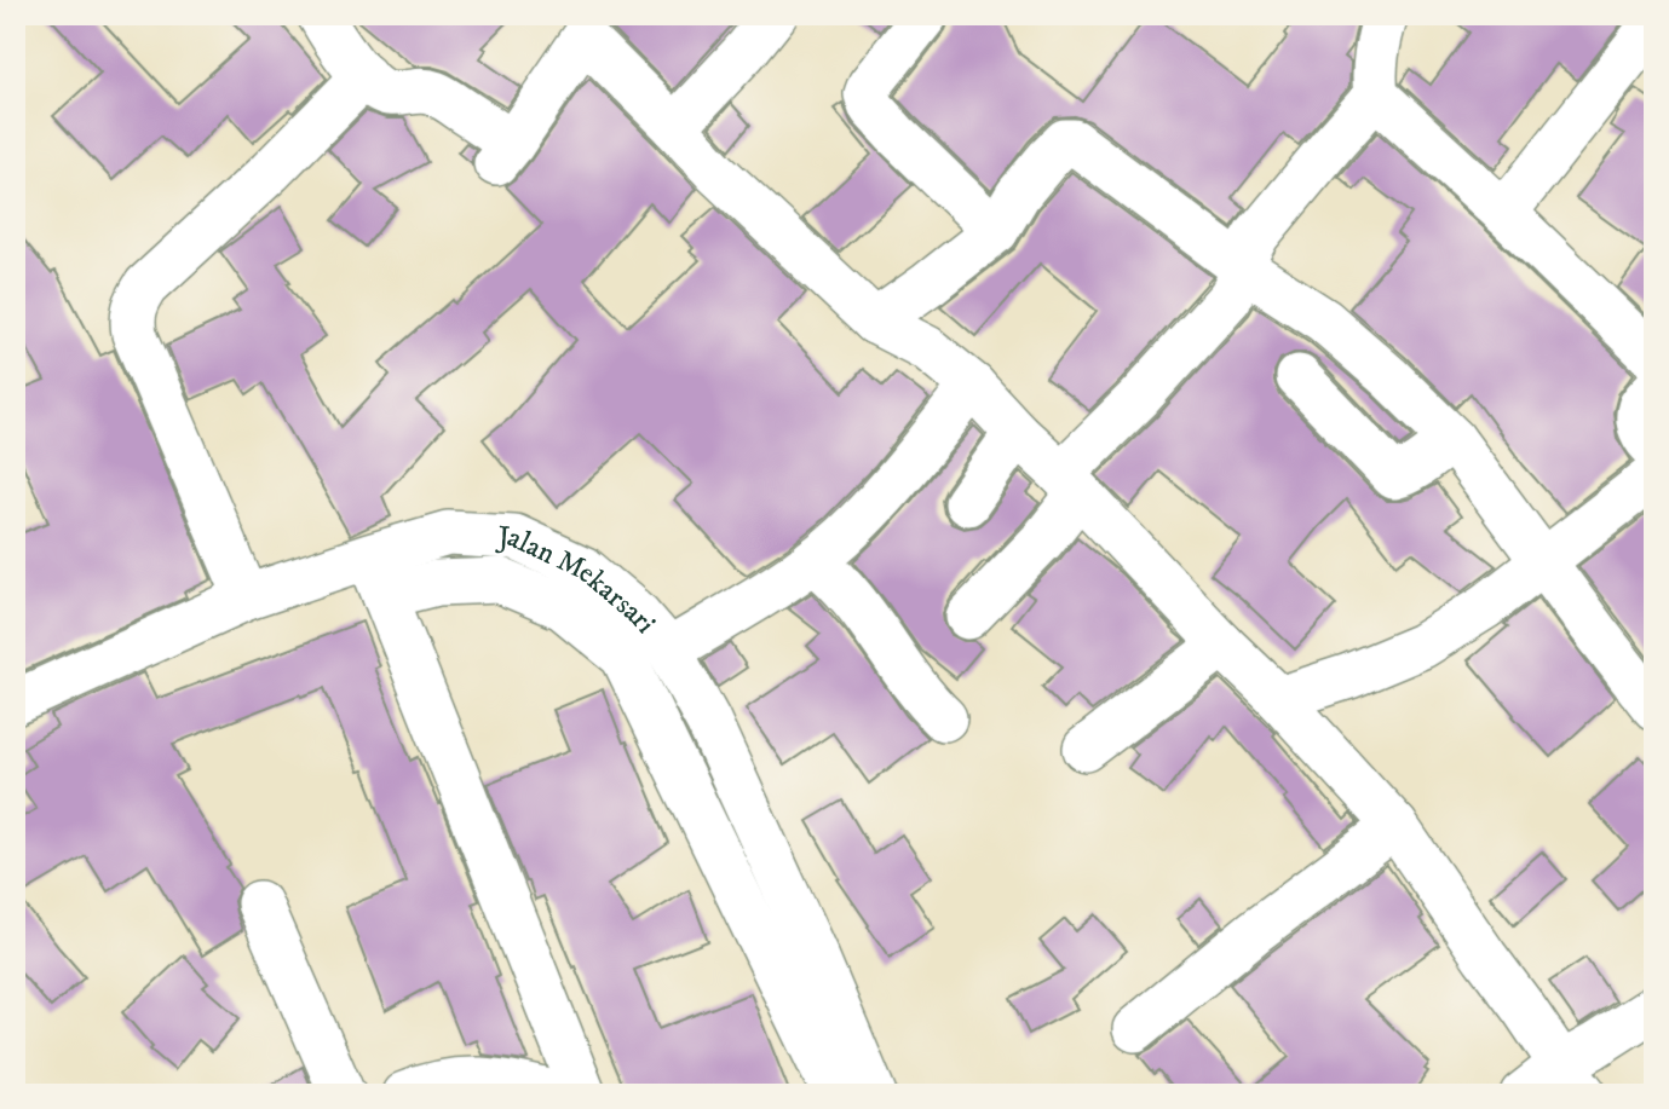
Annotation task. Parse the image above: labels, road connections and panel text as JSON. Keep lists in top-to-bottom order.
{
  "streets": {
    "street": ["Jalan Mekarsari"]
  }
}
